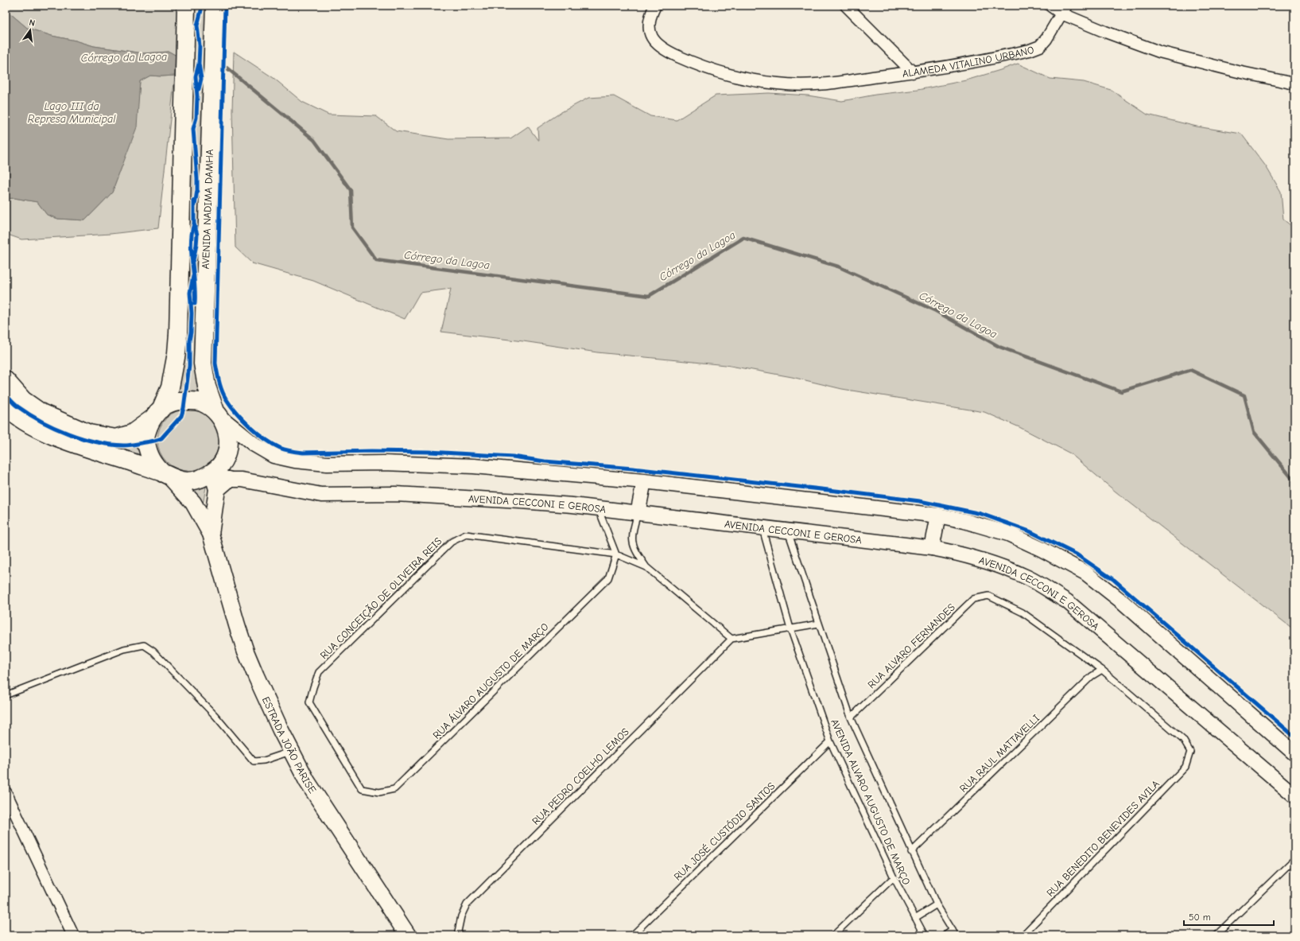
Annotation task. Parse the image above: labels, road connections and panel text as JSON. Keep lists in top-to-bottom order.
{
  "streets": {
    "main road": ["AVENIDA NADIMA DAMHA", "ESTRADA JOÃO PARISE"],
    "street": ["ALAMEDA VITALINO URBANO", "AVENIDA CECCONI E GEROSA"],
    "lane": [
      "RUA CONCEIÇÃO DE OLIVEIRA REIS",
      "RUA ALVARO FERNANDES",
      "RUA ÁLVARO AUGUSTO DE MARÇO",
      "RUA RAUL MATTAVELLI",
      "RUA PEDRO COELHO LEMOS",
      "AVENIDA ALVARO AUGUSTO DE MARÇO",
      "RUA JOSÉ CUSTÓDIO SANTOS",
      "RUA BENEDITO BENEVIDES AVILA"
    ]
  },
  "crossings": [
    ["AVENIDA NADIMA DAMHA", "ESTRADA JOÃO PARISE"],
    ["AVENIDA CECCONI E GEROSA", "RUA CONCEIÇÃO DE OLIVEIRA REIS"],
    ["AVENIDA CECCONI E GEROSA", "ESTRADA JOÃO PARISE"],
    ["AVENIDA CECCONI E GEROSA", "AVENIDA ALVARO AUGUSTO DE MARÇO"],
    ["RUA CONCEIÇÃO DE OLIVEIRA REIS", "RUA ÁLVARO AUGUSTO DE MARÇO"],
    ["RUA CONCEIÇÃO DE OLIVEIRA REIS", "RUA PEDRO COELHO LEMOS"],
    ["RUA ALVARO FERNANDES", "RUA RAUL MATTAVELLI"],
    ["RUA ALVARO FERNANDES", "AVENIDA ALVARO AUGUSTO DE MARÇO"],
    ["RUA ALVARO FERNANDES", "RUA BENEDITO BENEVIDES AVILA"],
    ["RUA RAUL MATTAVELLI", "AVENIDA ALVARO AUGUSTO DE MARÇO"],
    ["RUA RAUL MATTAVELLI", "RUA BENEDITO BENEVIDES AVILA"],
    ["AVENIDA ALVARO AUGUSTO DE MARÇO", "RUA JOSÉ CUSTÓDIO SANTOS"]
  ],
  "water": ["Córrego da Lagoa", "Lago III da Represa Municipal"],
  "scale_bar": "50 m",
  "north": "top"
}
